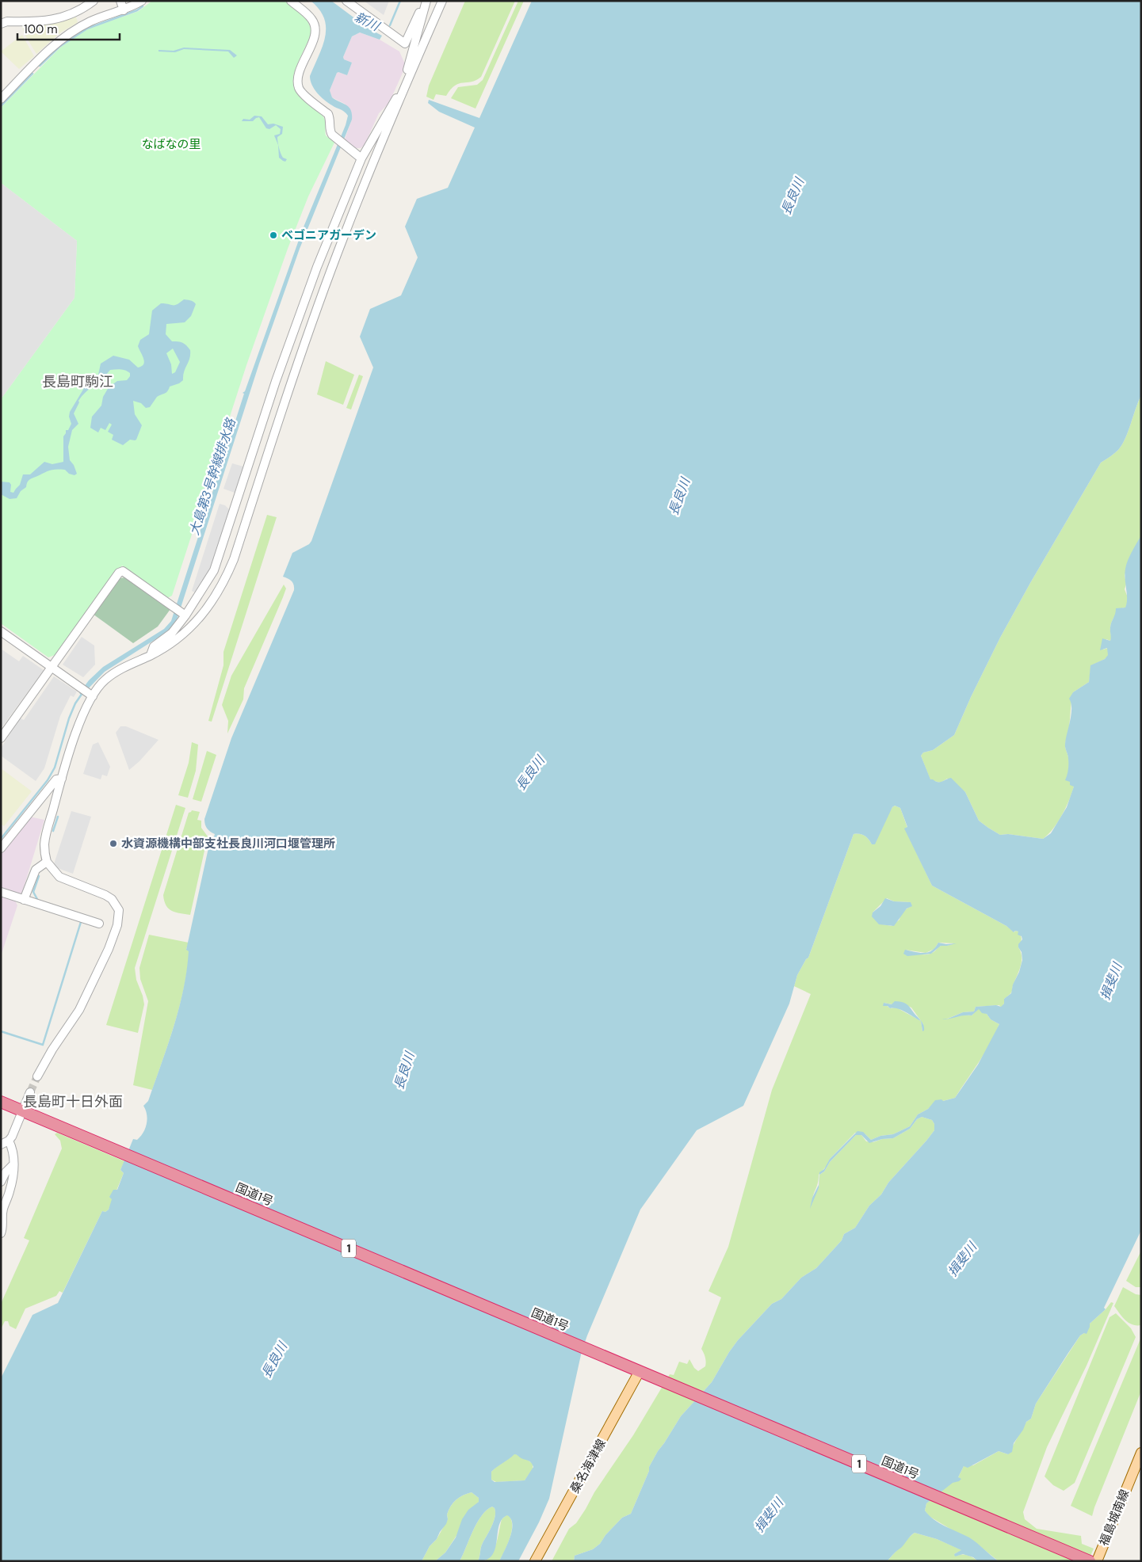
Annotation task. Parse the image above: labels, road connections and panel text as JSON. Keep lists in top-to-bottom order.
{
  "streets": {
    "highway": ["国道1号", "1"],
    "main road": ["桑名海津線", "福島城南線"]
  },
  "crossings": [
    ["国道1号", "桑名海津線"]
  ],
  "districts": ["長島町駒江", "長島町十日外面"],
  "water": [
    "新川",
    "長良川",
    "大島第3号幹線排水路",
    "揖斐川"
  ],
  "parks": ["なばなの里"],
  "places": ["ベゴニアガーデン", "水資源機構中部支社長良川河口堰管理所"],
  "scale_bar": "100 m"
}
